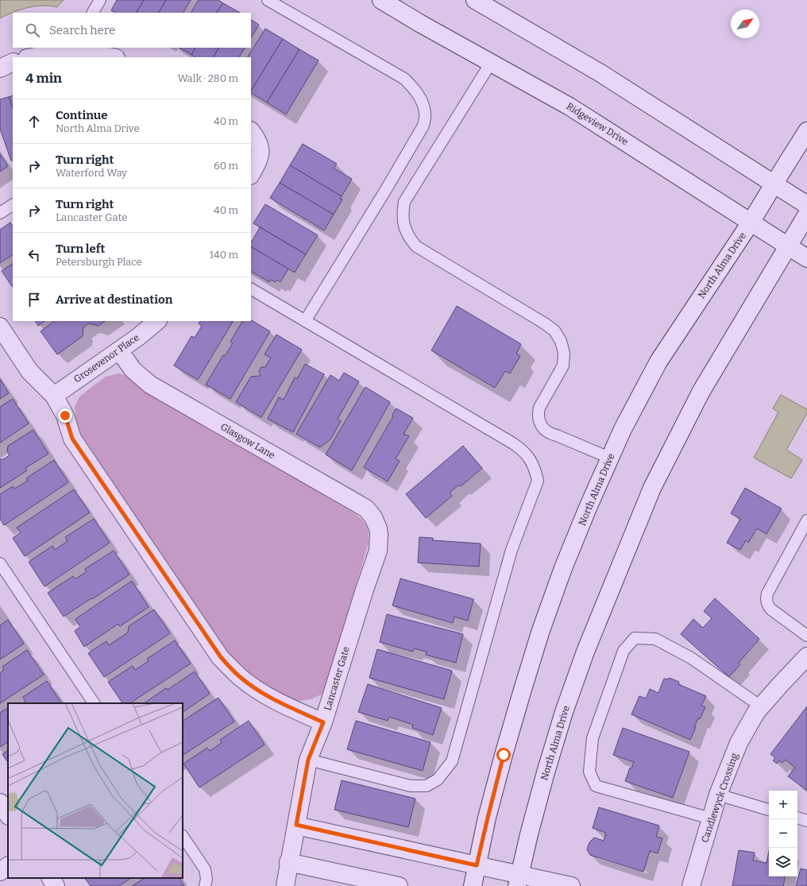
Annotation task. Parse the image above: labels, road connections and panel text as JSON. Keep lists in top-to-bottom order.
{
  "streets": {
    "main road": [
      "Ridgeview Drive",
      "North Alma Drive",
      "Grosevenor Place",
      "Glasgow Lane",
      "Lancaster Gate",
      "Candlewyck Crossing"
    ]
  },
  "crossings": [
    ["Ridgeview Drive", "North Alma Drive"],
    ["Grosevenor Place", "Glasgow Lane"],
    ["Glasgow Lane", "Lancaster Gate"]
  ],
  "north": "top right",
  "page": {
    "search": "Search here",
    "heading": ["4 min", "Walk · 280 m"],
    "list": [
      ["Continue", "North Alma Drive", "40 m"],
      ["Turn right", "Waterford Way", "60 m"],
      ["Turn right", "Lancaster Gate", "40 m"],
      ["Turn left", "Petersburgh Place", "140 m"],
      "Arrive at destination"
    ],
    "map_buttons": ["+", "−"]
  }
}
